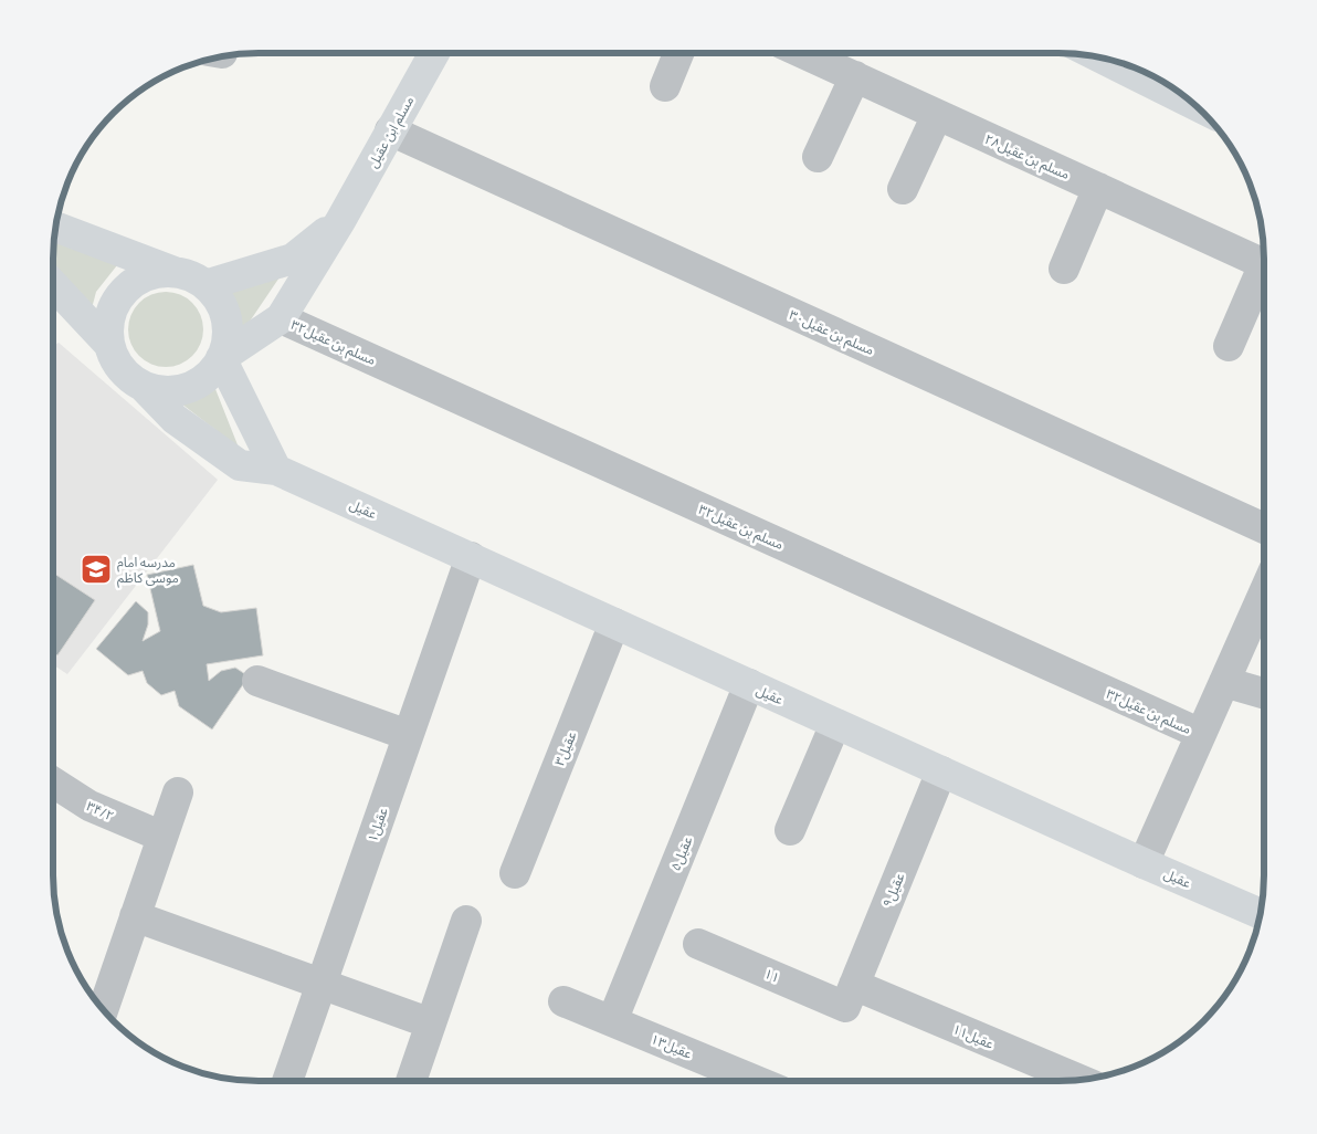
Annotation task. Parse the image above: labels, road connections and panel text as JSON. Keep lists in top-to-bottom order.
{
  "streets": {
    "street": [
      "مسلم ابن عقیل",
      "مسلم بن عقیل۲۸",
      "مسلم بن عقیل۳۰",
      "مسلم بن عقیل۳۲",
      "عقیل",
      "عقیل۳",
      "۳۴/۲",
      "عقیل۱",
      "عقیل۵",
      "عقیل۹",
      "۱۱",
      "عقیل۱۱",
      "عقیل۱۳"
    ]
  },
  "crossings": [
    ["مسلم ابن عقیل", "مسلم بن عقیل۳۰"],
    ["مسلم ابن عقیل", "مسلم بن عقیل۳۲"],
    ["عقیل", "عقیل۳"],
    ["عقیل", "عقیل۱"],
    ["عقیل", "عقیل۵"],
    ["عقیل", "عقیل۹"],
    ["عقیل۵", "عقیل۱۳"],
    ["عقیل۹", "۱۱"],
    ["عقیل۹", "عقیل۱۱"],
    ["۱۱", "عقیل۱۱"]
  ],
  "places": {
    "school or university": ["مدرسه امام موسی کاظم"]
  }
}
